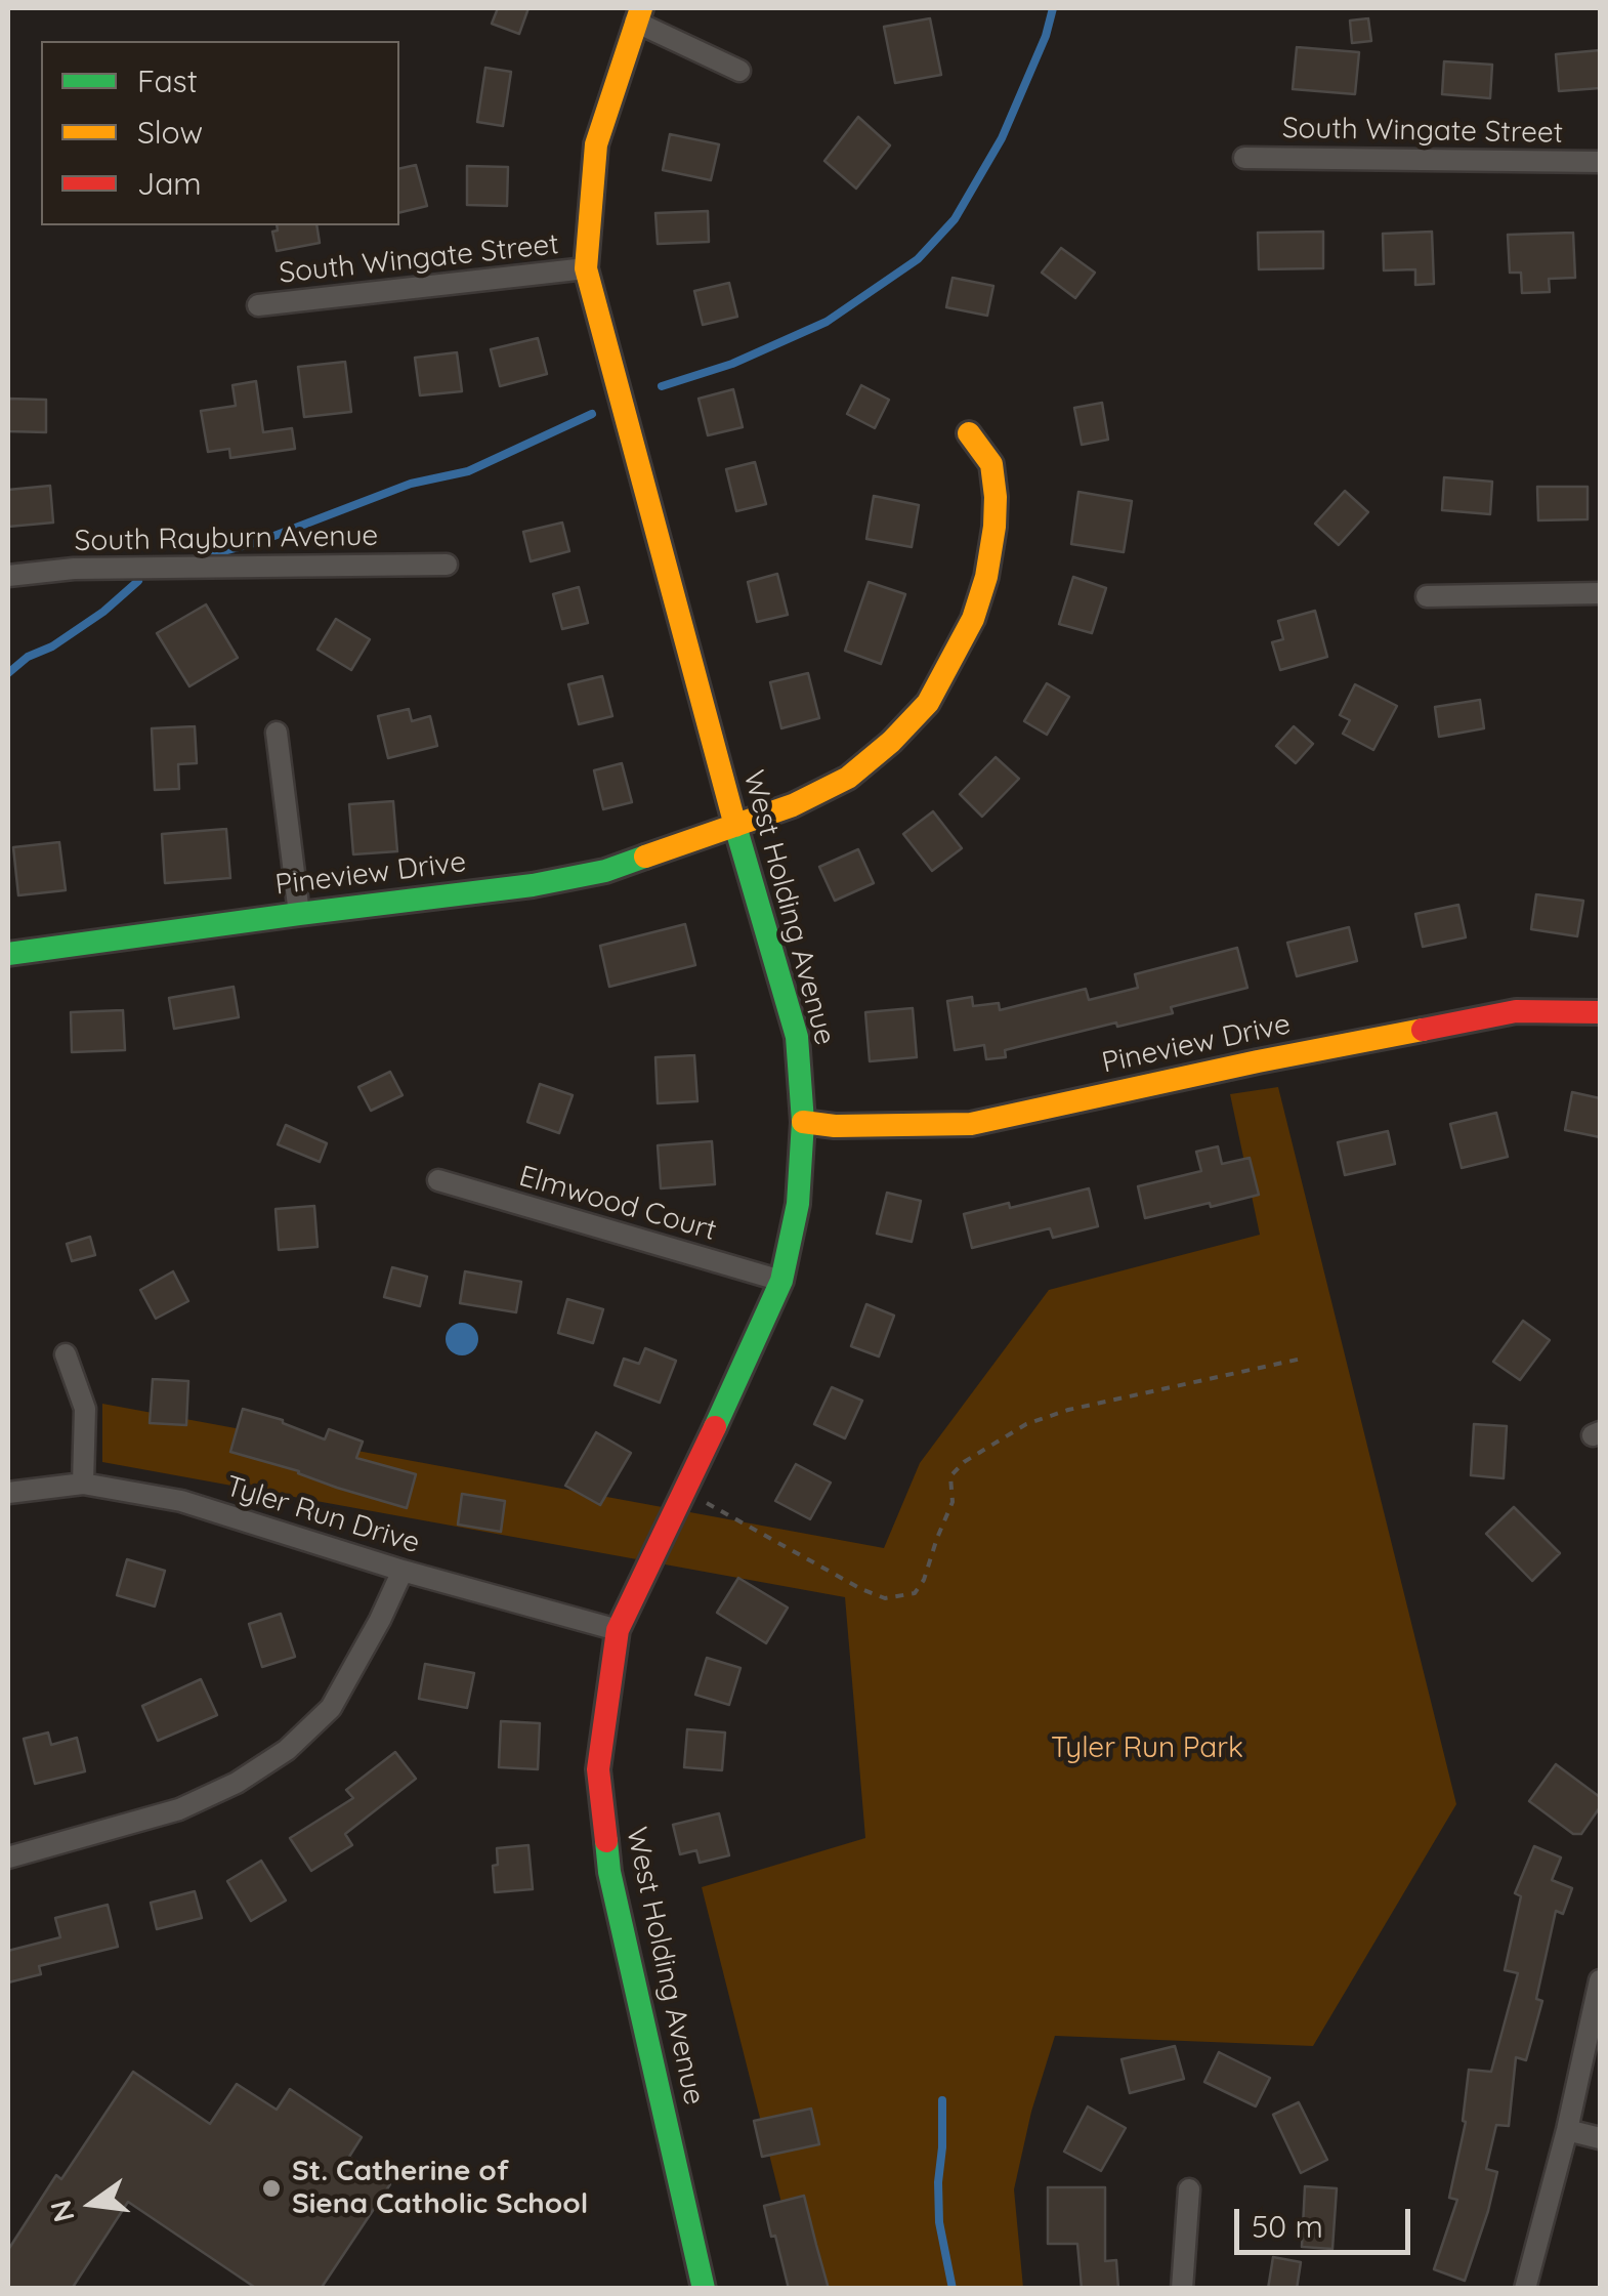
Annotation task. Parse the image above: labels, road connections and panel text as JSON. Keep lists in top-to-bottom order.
{
  "streets": {
    "street": [
      "South Wingate Street",
      "South Rayburn Avenue",
      "Pineview Drive",
      "West Holding Avenue",
      "Elmwood Court",
      "Tyler Run Drive"
    ]
  },
  "crossings": [
    ["South Wingate Street", "West Holding Avenue"],
    ["Pineview Drive", "West Holding Avenue"],
    ["West Holding Avenue", "Elmwood Court"],
    ["West Holding Avenue", "Tyler Run Drive"]
  ],
  "parks": ["Tyler Run Park"],
  "places": ["St. Catherine of Siena Catholic School"],
  "legend": ["Fast", "Slow", "Jam"],
  "scale_bar": "50 m",
  "north": "left"
}
